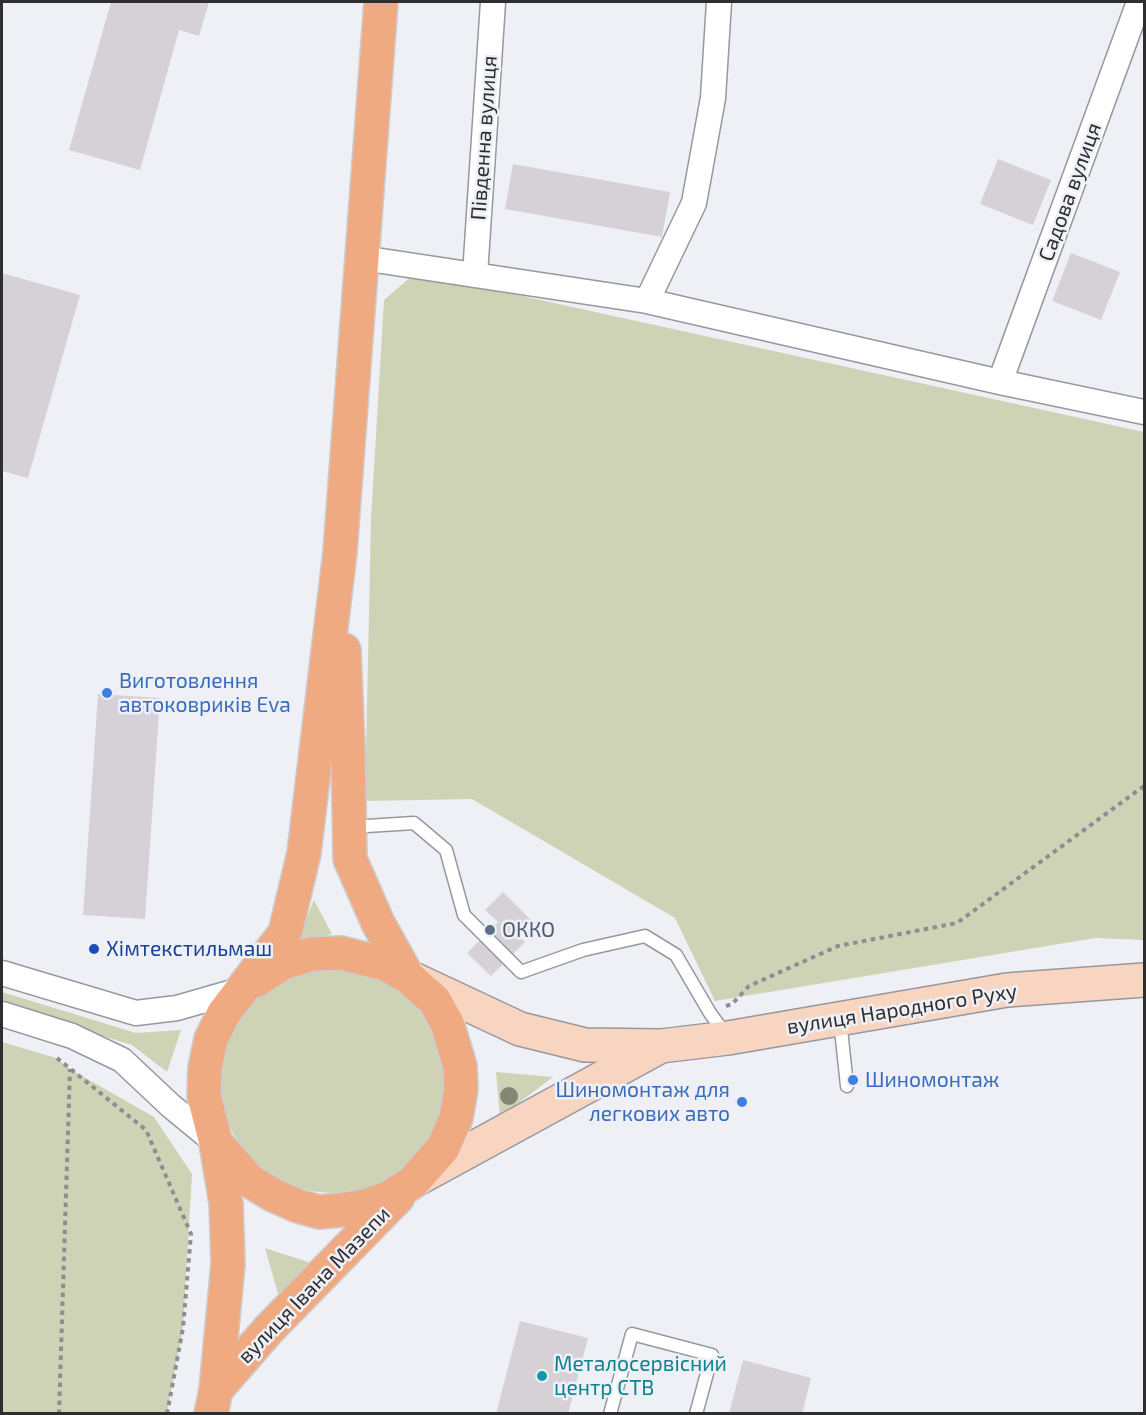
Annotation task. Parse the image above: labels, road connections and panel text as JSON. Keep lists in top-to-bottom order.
{
  "streets": {
    "main road": ["вулиця Народного Руху", "вулиця Івана Мазепи"],
    "street": ["Південна вулиця", "Садова вулиця"]
  },
  "crossings": [
    ["вулиця Народного Руху", "вулиця Івана Мазепи"]
  ],
  "places": [
    "Виготовлення автоковриків Eva",
    "ОККО",
    "Хімтекстильмаш",
    "Шиномонтаж",
    "Шиномонтаж для легкових авто",
    "Металосервісний центр СТВ"
  ]
}
